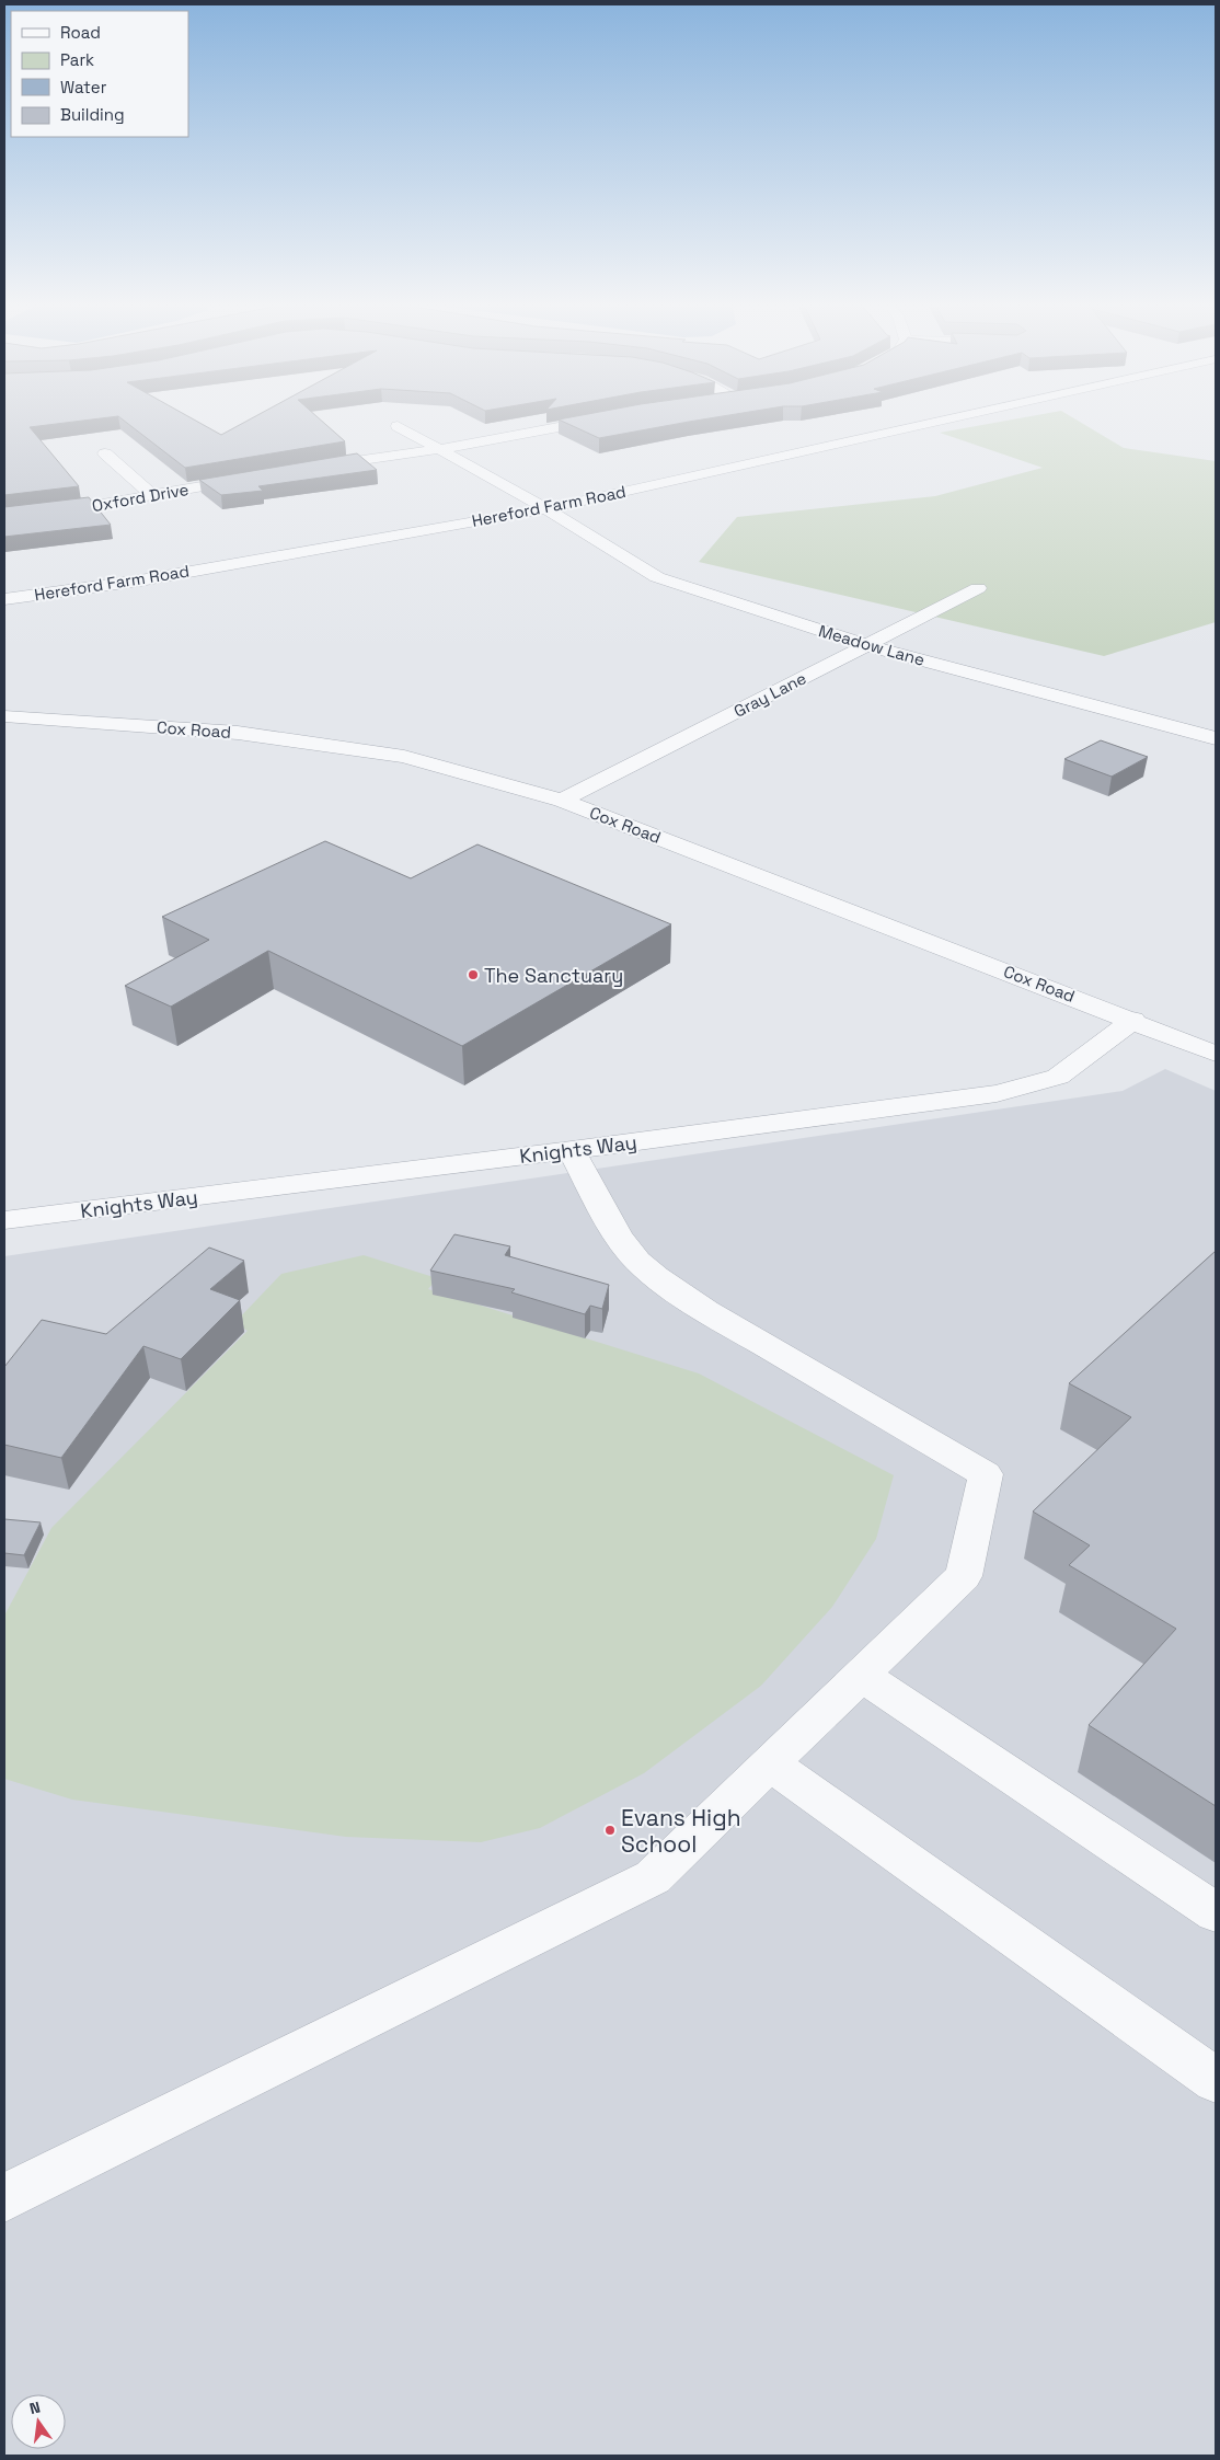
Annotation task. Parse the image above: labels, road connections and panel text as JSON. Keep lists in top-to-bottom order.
{
  "streets": {
    "street": [
      "Oxford Drive",
      "Hereford Farm Road",
      "Meadow Lane",
      "Gray Lane",
      "Cox Road",
      "Knights Way"
    ]
  },
  "crossings": [
    ["Hereford Farm Road", "Meadow Lane"],
    ["Meadow Lane", "Gray Lane"],
    ["Gray Lane", "Cox Road"],
    ["Cox Road", "Knights Way"]
  ],
  "places": ["The Sanctuary", "Evans High School"],
  "legend": [
    "Road",
    "Park",
    "Water",
    "Building"
  ],
  "north": "top"
}
